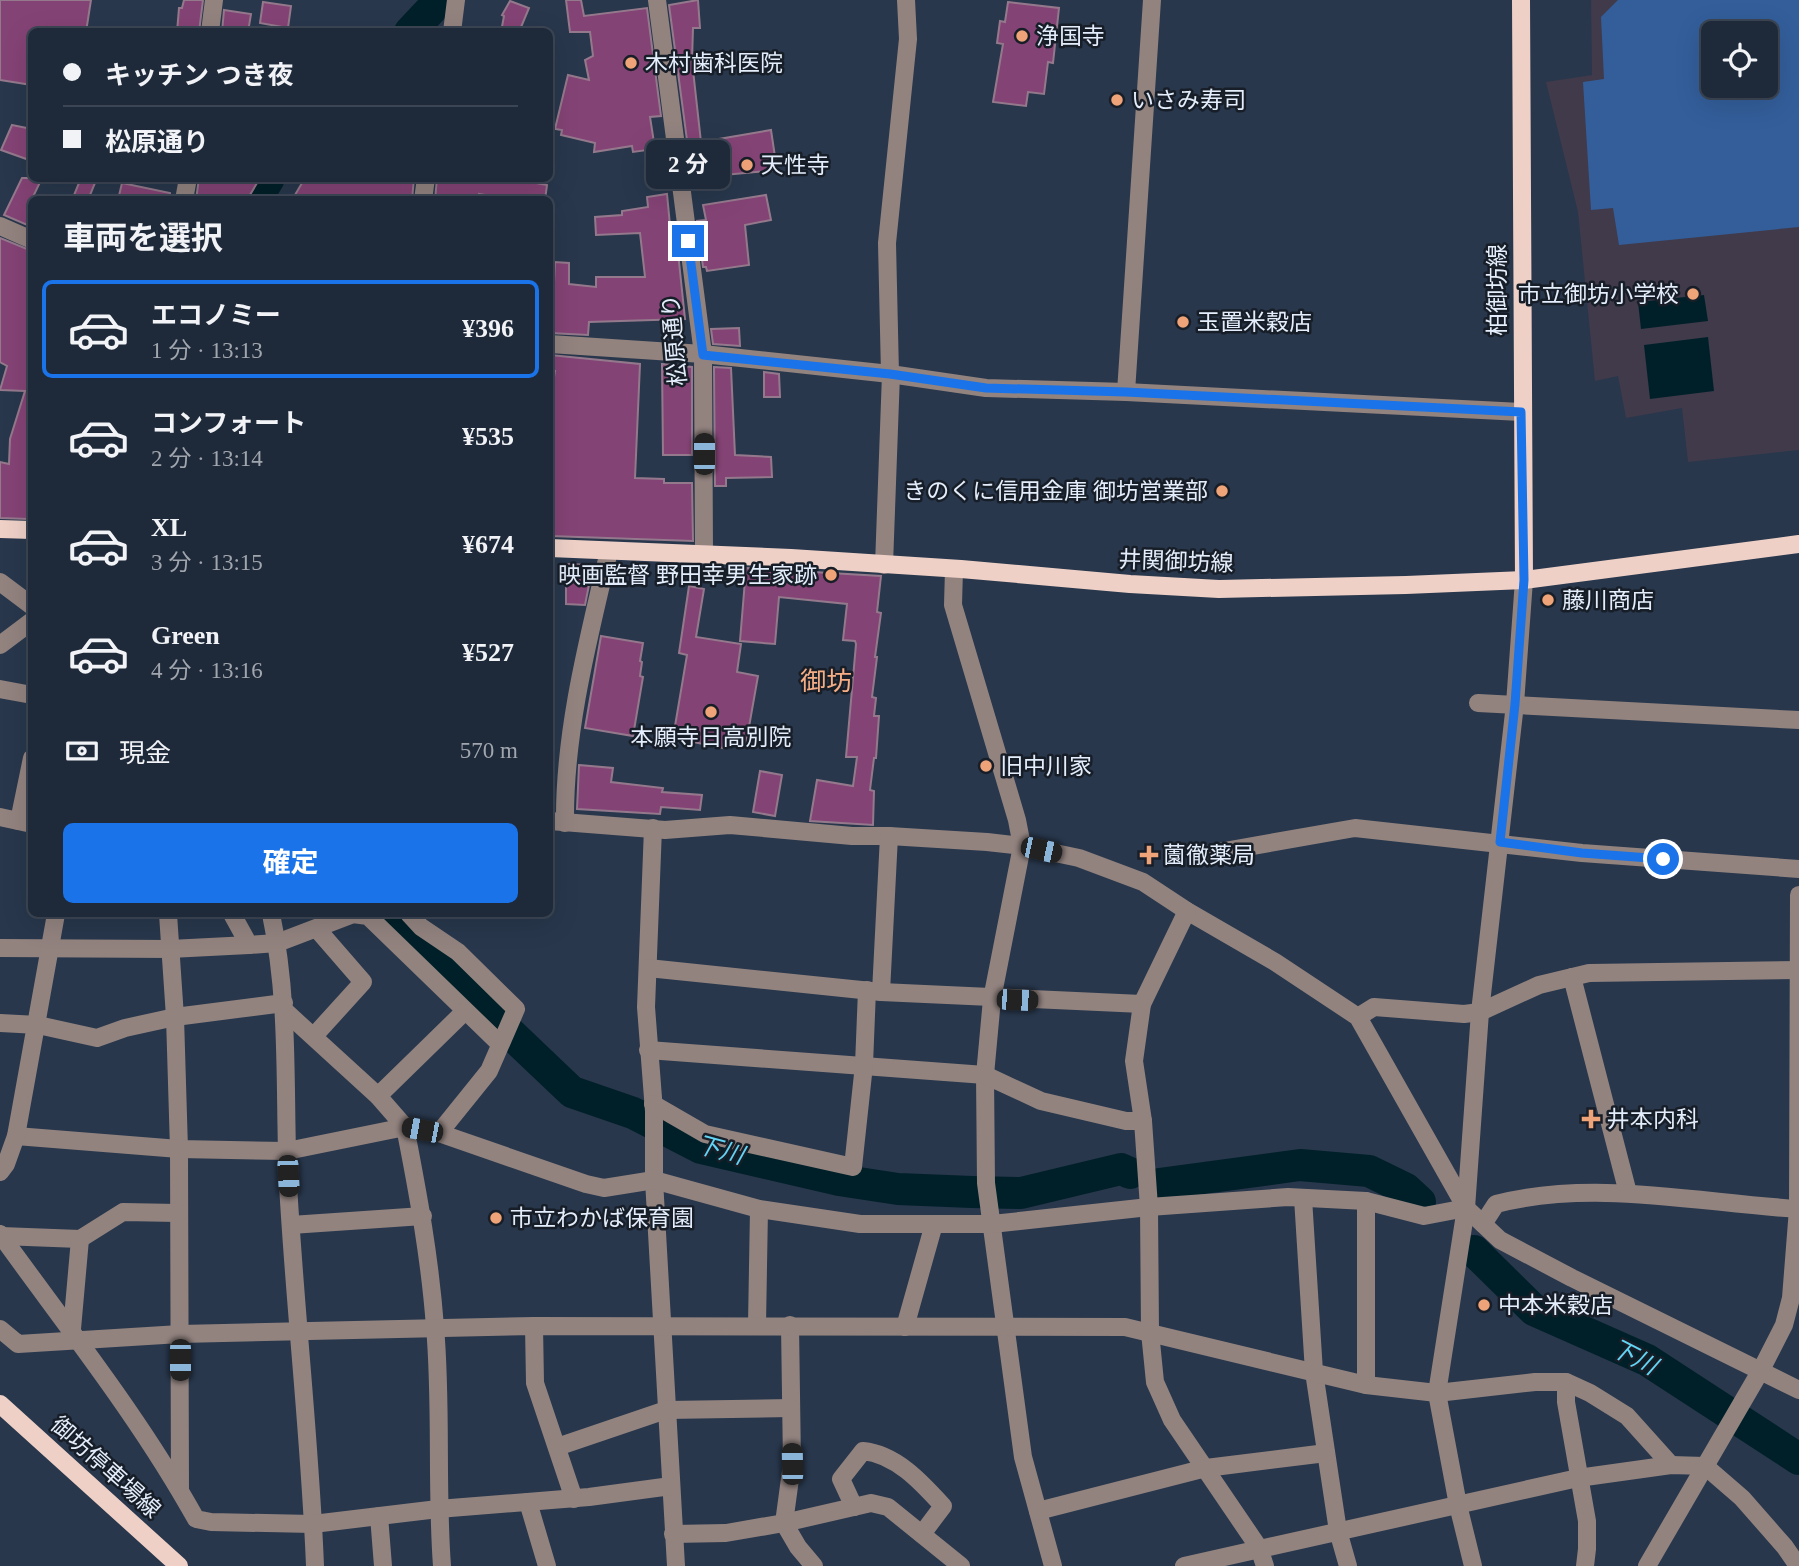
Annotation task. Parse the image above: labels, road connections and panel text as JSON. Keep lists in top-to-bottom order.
{
  "streets": {
    "main road": ["柏御坊線", "井関御坊線", "御坊停車場線"],
    "street": ["松原通り"]
  },
  "crossings": [
    ["柏御坊線", "井関御坊線"],
    ["松原通り", "井関御坊線"]
  ],
  "districts": ["御坊"],
  "water": ["下川"],
  "places": {
    "other": [
      "浄国寺",
      "木村歯科医院",
      "いさみ寿司",
      "天性寺",
      "市立御坊小学校",
      "玉置米穀店",
      "きのくに信用金庫 御坊営業部",
      "映画監督 野田幸男生家跡",
      "藤川商店",
      "本願寺日高別院",
      "旧中川家",
      "市立わかば保育園",
      "中本米穀店"
    ],
    "health": ["薗徹薬局", "井本内科"]
  },
  "page": {
    "banner": ["キッチン つき夜", "松原通り"],
    "bubble": "2 分",
    "heading": "車両を選択",
    "list": [
      {
        "name": "エコノミー",
        "note": "1 分 · 13:13",
        "value": "¥396"
      },
      {
        "name": "コンフォート",
        "note": "2 分 · 13:14",
        "value": "¥535"
      },
      {
        "name": "XL",
        "note": "3 分 · 13:15",
        "value": "¥674"
      },
      {
        "name": "Green",
        "note": "4 分 · 13:16",
        "value": "¥527"
      }
    ],
    "pay": ["現金", "570 m"],
    "buttons": "確定"
  }
}
